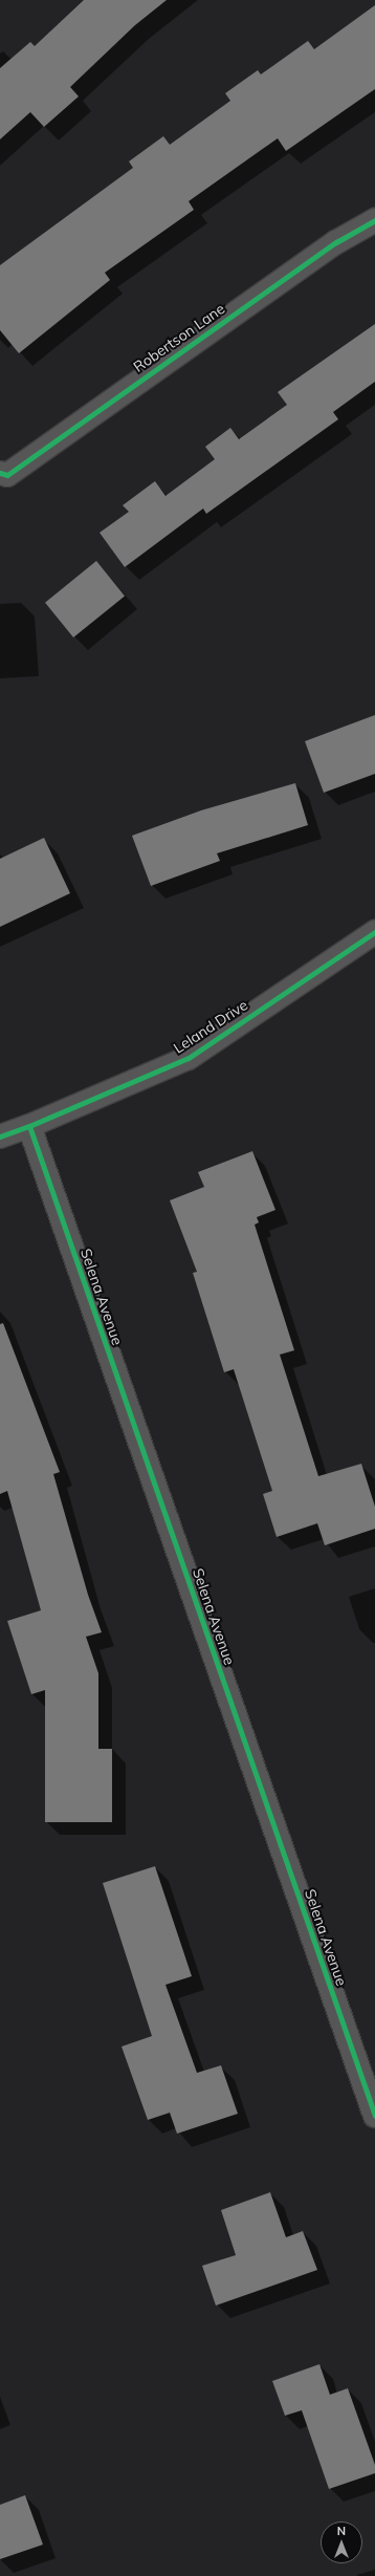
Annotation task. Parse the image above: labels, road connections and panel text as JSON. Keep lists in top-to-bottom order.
{
  "streets": {
    "street": ["Robertson Lane", "Leland Drive", "Selena Avenue"]
  },
  "crossings": [
    ["Leland Drive", "Selena Avenue"]
  ],
  "north": "top"
}
